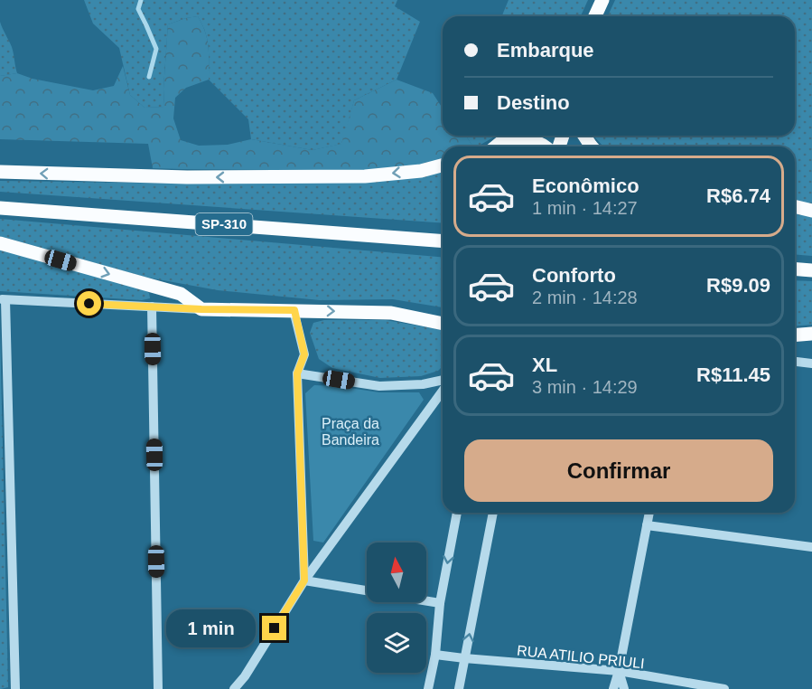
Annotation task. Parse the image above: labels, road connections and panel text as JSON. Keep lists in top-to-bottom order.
{
  "streets": {
    "main road": ["SP-310"],
    "street": ["RUA ATILIO PRIULI"]
  },
  "parks": ["Praça da Bandeira"],
  "north": "top",
  "page": {
    "banner": ["Embarque", "Destino"],
    "list": [
      {
        "name": "Econômico",
        "note": "1 min · 14:27",
        "value": "R$6.74"
      },
      {
        "name": "Conforto",
        "note": "2 min · 14:28",
        "value": "R$9.09"
      },
      {
        "name": "XL",
        "note": "3 min · 14:29",
        "value": "R$11.45"
      }
    ],
    "buttons": "Confirmar",
    "bubble": "1 min"
  }
}
